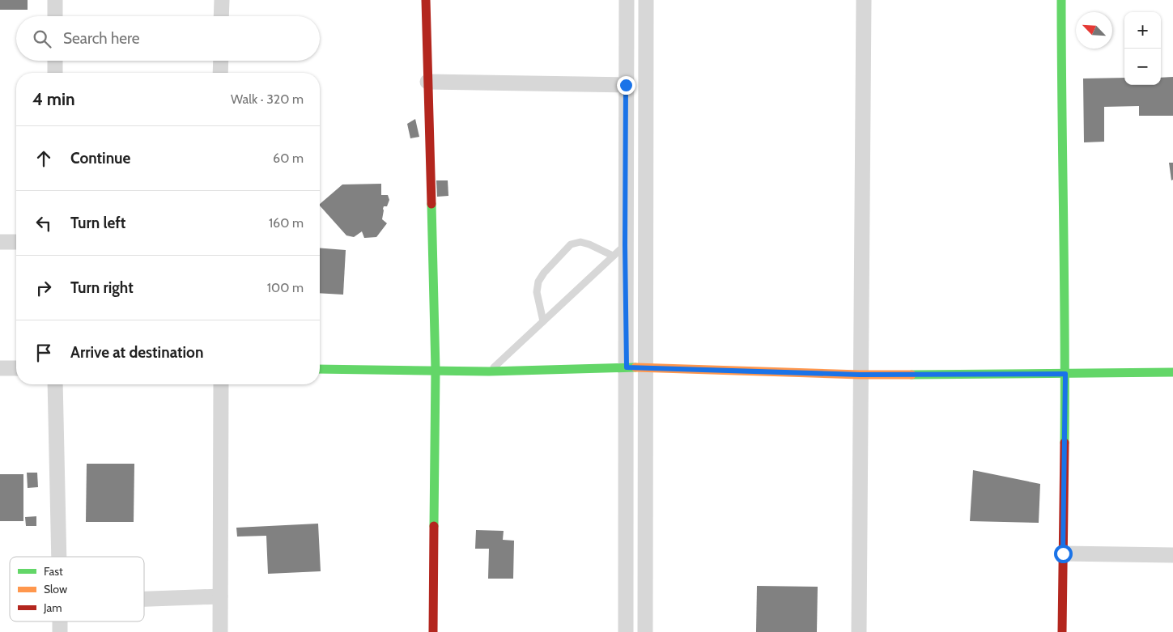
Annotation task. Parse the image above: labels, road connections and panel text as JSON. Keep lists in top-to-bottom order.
{
  "legend": ["Fast", "Slow", "Jam"],
  "north": "top left",
  "page": {
    "map_buttons": ["+", "−"],
    "search": "Search here",
    "heading": ["4 min", "Walk · 320 m"],
    "list": [
      ["Continue", "60 m"],
      ["Turn left", "160 m"],
      ["Turn right", "100 m"],
      "Arrive at destination"
    ]
  }
}
